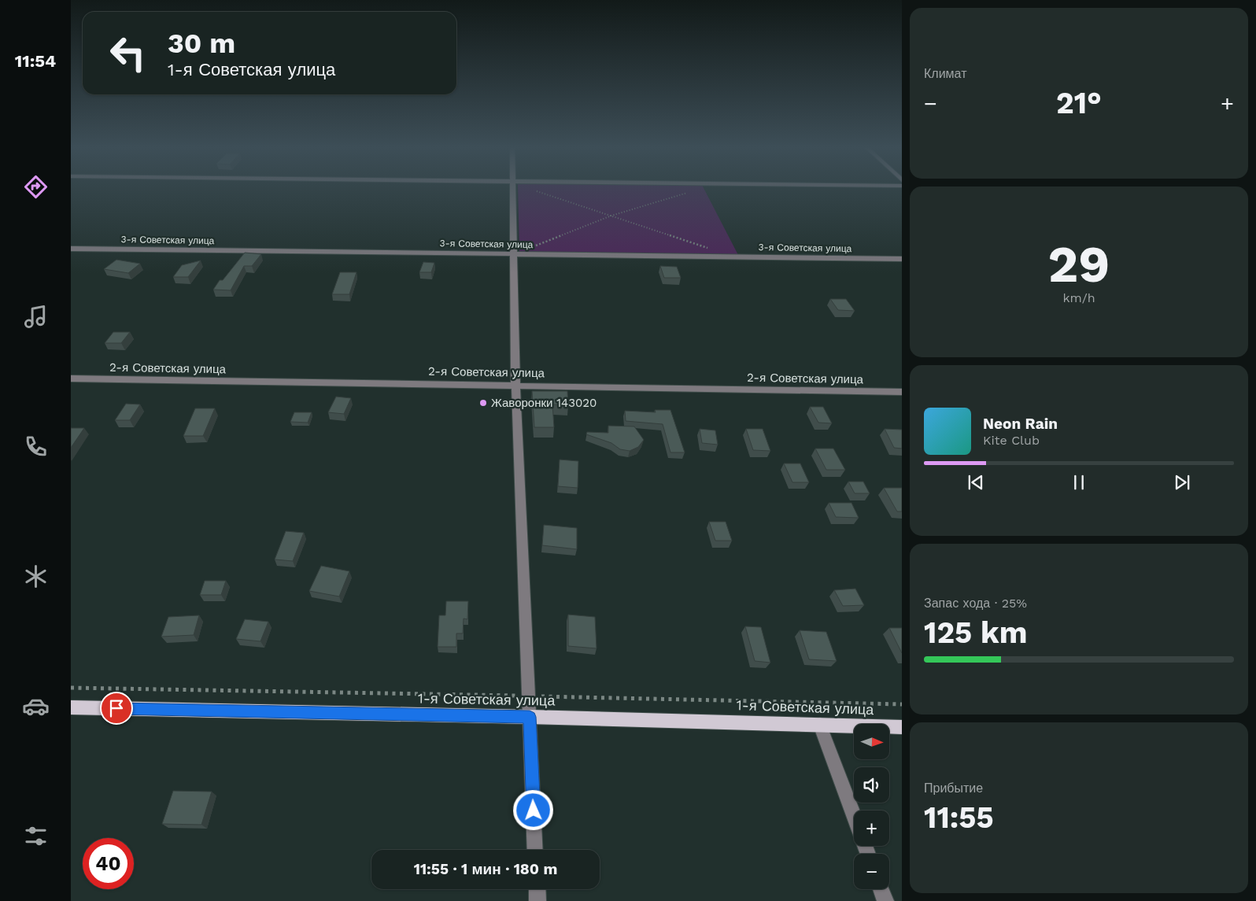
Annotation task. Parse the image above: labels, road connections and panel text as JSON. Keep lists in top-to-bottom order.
{
  "streets": {
    "main road": ["1-я Советская улица"],
    "street": ["3-я Советская улица", "2-я Советская улица"]
  },
  "places": ["Жаворонки 143020"],
  "north": "right",
  "page": {
    "tabs": "11:54",
    "tile": [
      "Климат",
      ["29", "km/h"],
      ["Запас хода · 25%", "125 km"],
      ["Прибытие", "11:55"]
    ],
    "turn": ["30 m", "1-я Советская улица"],
    "heat": ["−", "21°", "+"],
    "song": ["Neon Rain", "Kite Club"],
    "map_buttons": ["+", "−"],
    "limit": "40",
    "trip": "11:55 · 1 мин · 180 m"
  }
}
